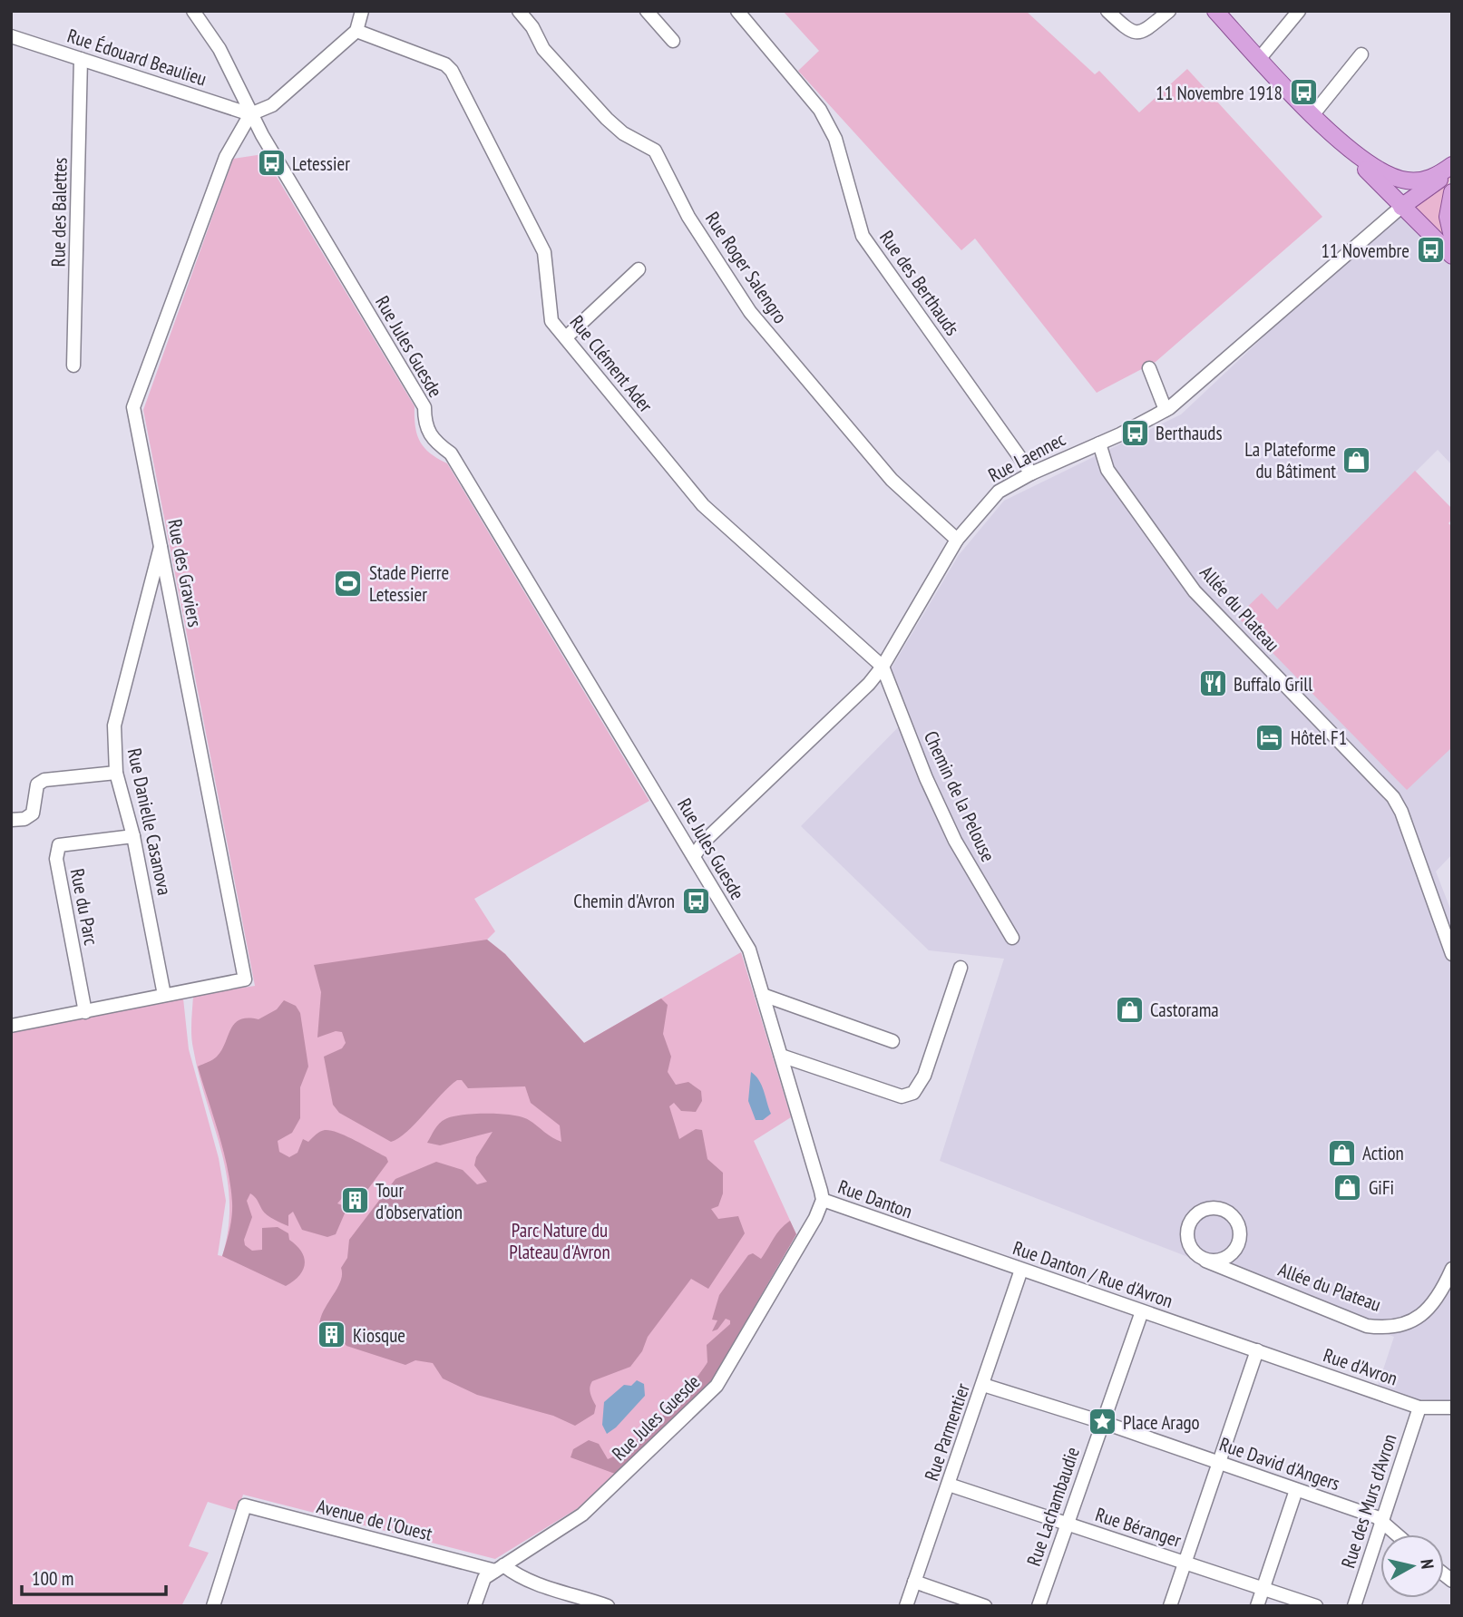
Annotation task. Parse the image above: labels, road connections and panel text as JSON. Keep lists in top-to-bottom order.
{
  "streets": {
    "main road": ["Rue Laennec"],
    "street": [
      "Rue Édouard Beaulieu",
      "Rue des Balettes",
      "Rue Roger Salengro",
      "Rue des Berthauds",
      "Rue Jules Guesde",
      "Rue Clément Ader",
      "Rue des Graviers",
      "Allée du Plateau",
      "Chemin de la Pelouse",
      "Rue Danielle Casanova",
      "Rue du Parc",
      "Rue Danton",
      "Rue Danton / Rue d'Avron",
      "Rue d'Avron",
      "Rue Parmentier",
      "Rue David d'Angers",
      "Rue des Murs d'Avron",
      "Rue Lachambaudie",
      "Avenue de l'Ouest",
      "Rue Béranger"
    ]
  },
  "crossings": [
    ["Rue Édouard Beaulieu", "Rue des Balettes"],
    ["Rue Édouard Beaulieu", "Rue Jules Guesde"],
    ["Rue Édouard Beaulieu", "Rue des Graviers"],
    ["Rue Roger Salengro", "Rue Laennec"],
    ["Rue des Berthauds", "Rue Laennec"],
    ["Rue Jules Guesde", "Rue Laennec"],
    ["Rue Jules Guesde", "Rue des Graviers"],
    ["Rue Jules Guesde", "Rue Danton"],
    ["Rue Jules Guesde", "Avenue de l'Ouest"],
    ["Rue Clément Ader", "Rue Laennec"],
    ["Rue Clément Ader", "Chemin de la Pelouse"],
    ["Rue Laennec", "Allée du Plateau"],
    ["Rue Laennec", "Chemin de la Pelouse"],
    ["Rue des Graviers", "Rue Danielle Casanova"],
    ["Rue Danielle Casanova", "Rue du Parc"],
    ["Rue Danton", "Rue Danton / Rue d'Avron"],
    ["Rue Danton / Rue d'Avron", "Rue d'Avron"],
    ["Rue Danton / Rue d'Avron", "Rue Parmentier"],
    ["Rue Danton / Rue d'Avron", "Rue Lachambaudie"],
    ["Rue d'Avron", "Rue des Murs d'Avron"],
    ["Rue Parmentier", "Rue David d'Angers"],
    ["Rue Parmentier", "Rue Béranger"],
    ["Rue David d'Angers", "Rue des Murs d'Avron"],
    ["Rue David d'Angers", "Rue Lachambaudie"],
    ["Rue Lachambaudie", "Rue Béranger"]
  ],
  "parks": ["Parc Nature du Plateau d'Avron"],
  "places": {
    "bus stop": [
      "11 Novembre 1918",
      "Letessier",
      "11 Novembre",
      "Berthauds",
      "Chemin d'Avron"
    ],
    "shop": [
      "La Plateforme du Bâtiment",
      "Castorama",
      "Action",
      "GiFi"
    ],
    "sports": ["Stade Pierre Letessier"],
    "restaurant": ["Buffalo Grill"],
    "hotel": ["Hôtel F1"],
    "building": ["Tour d'observation", "Kiosque"],
    "place": ["Place Arago"]
  },
  "scale_bar": "100 m",
  "north": "right"
}
